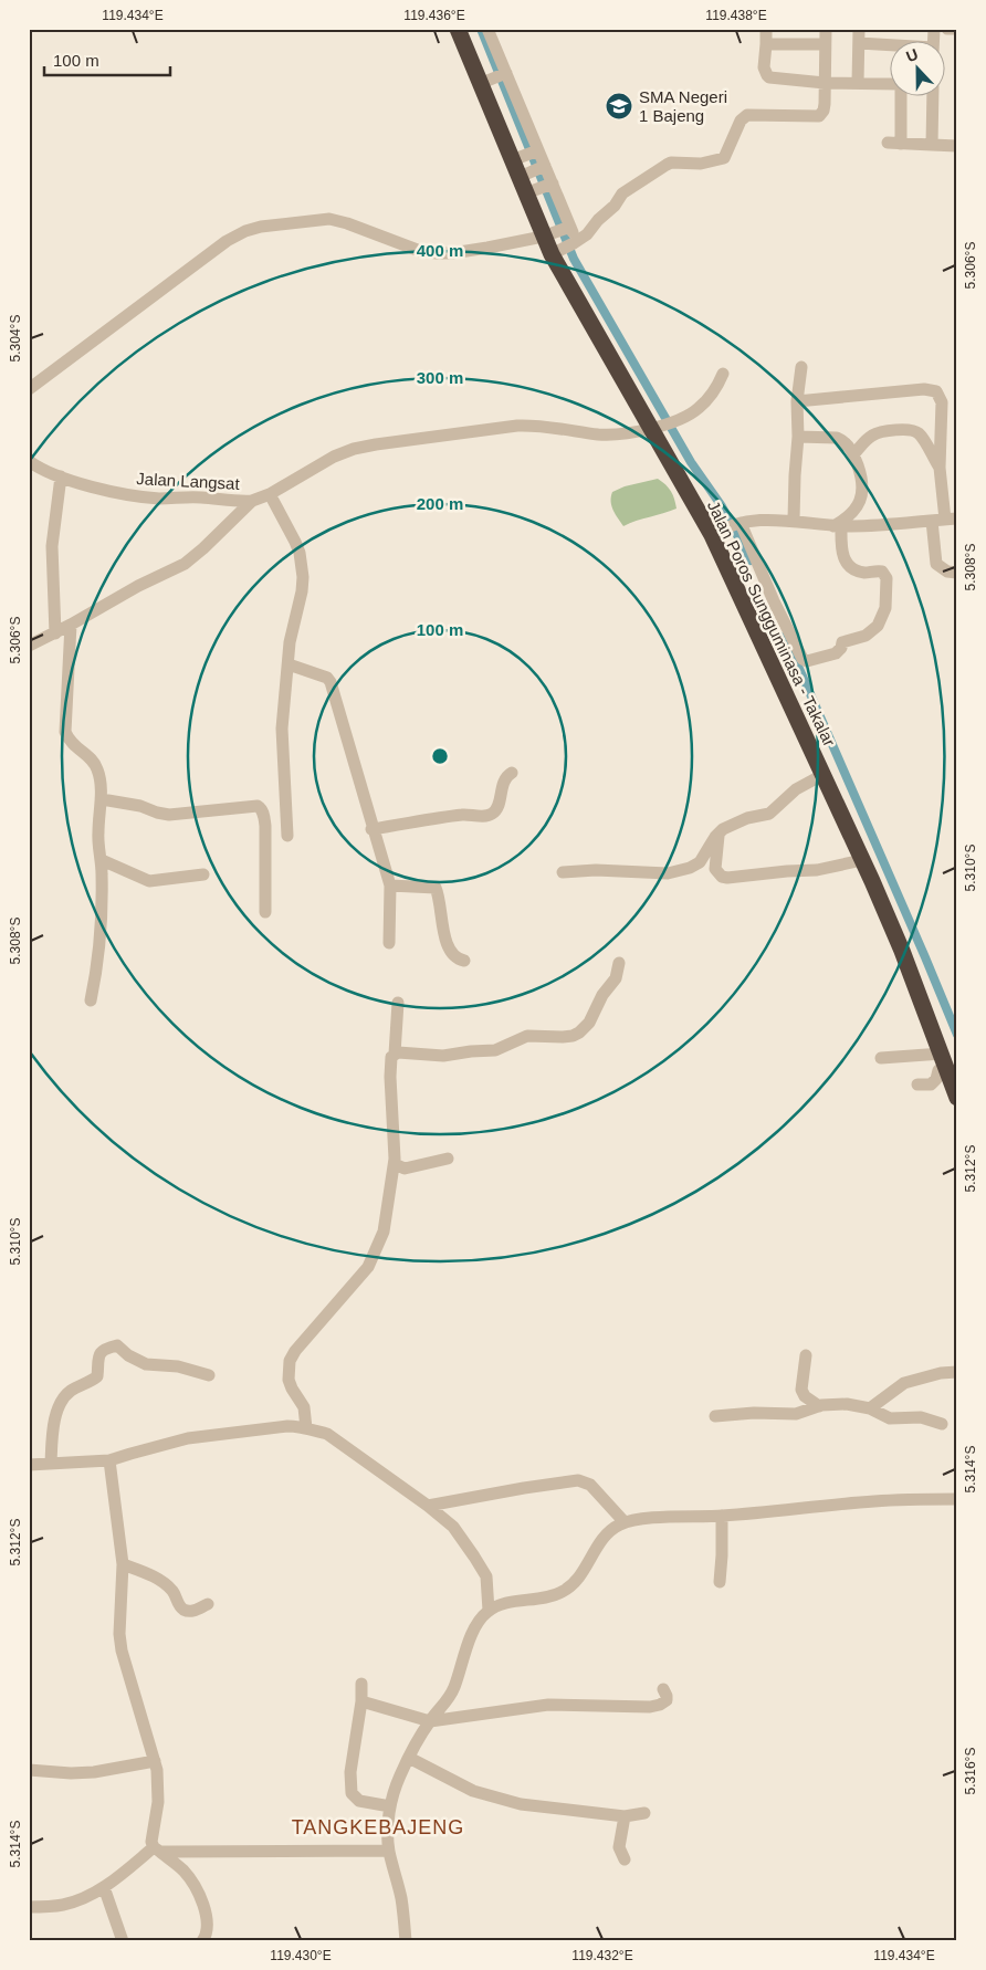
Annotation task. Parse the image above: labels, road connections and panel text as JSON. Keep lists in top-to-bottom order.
{
  "streets": {
    "highway": ["Jalan Poros Sungguminasa - Takalar"],
    "street": ["Jalan Langsat"]
  },
  "districts": ["TANGKEBAJENG"],
  "places": {
    "school or university": ["SMA Negeri 1 Bajeng"]
  },
  "scale_bar": "100 m",
  "north": "top",
  "coordinates": [
    "119.434°E",
    "119.436°E",
    "119.438°E",
    "5.306°S",
    "5.304°S",
    "5.308°S",
    "5.310°S",
    "5.312°S",
    "5.314°S",
    "5.316°S",
    "119.430°E",
    "119.432°E"
  ],
  "rings": [
    "400 m",
    "300 m",
    "200 m",
    "100 m"
  ]
}
